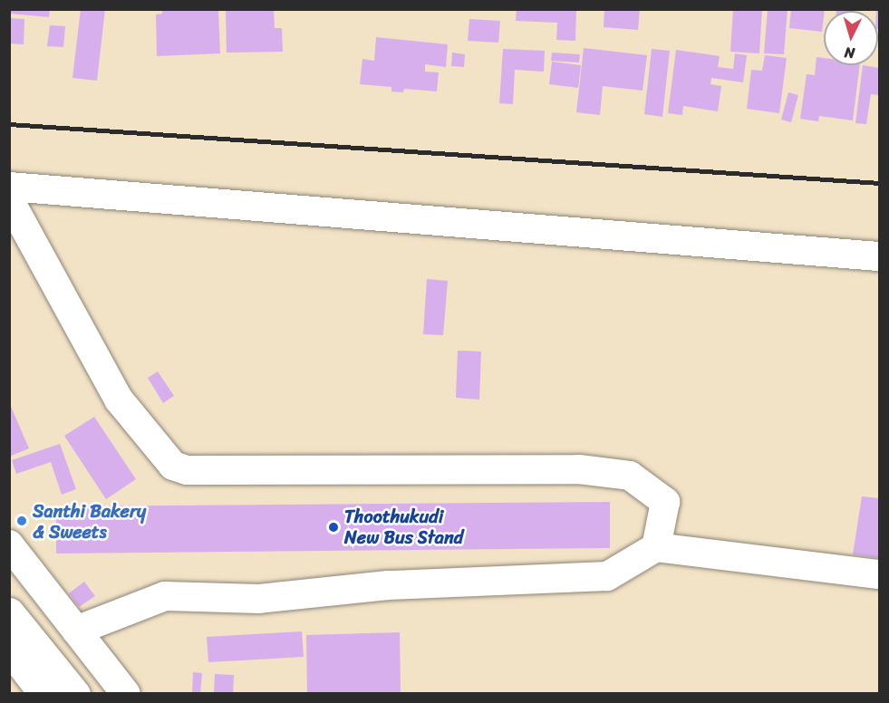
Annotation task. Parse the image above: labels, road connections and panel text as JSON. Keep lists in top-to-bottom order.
{
  "places": ["Santhi Bakery & Sweets", "Thoothukudi New Bus Stand"],
  "north": "bottom"
}
